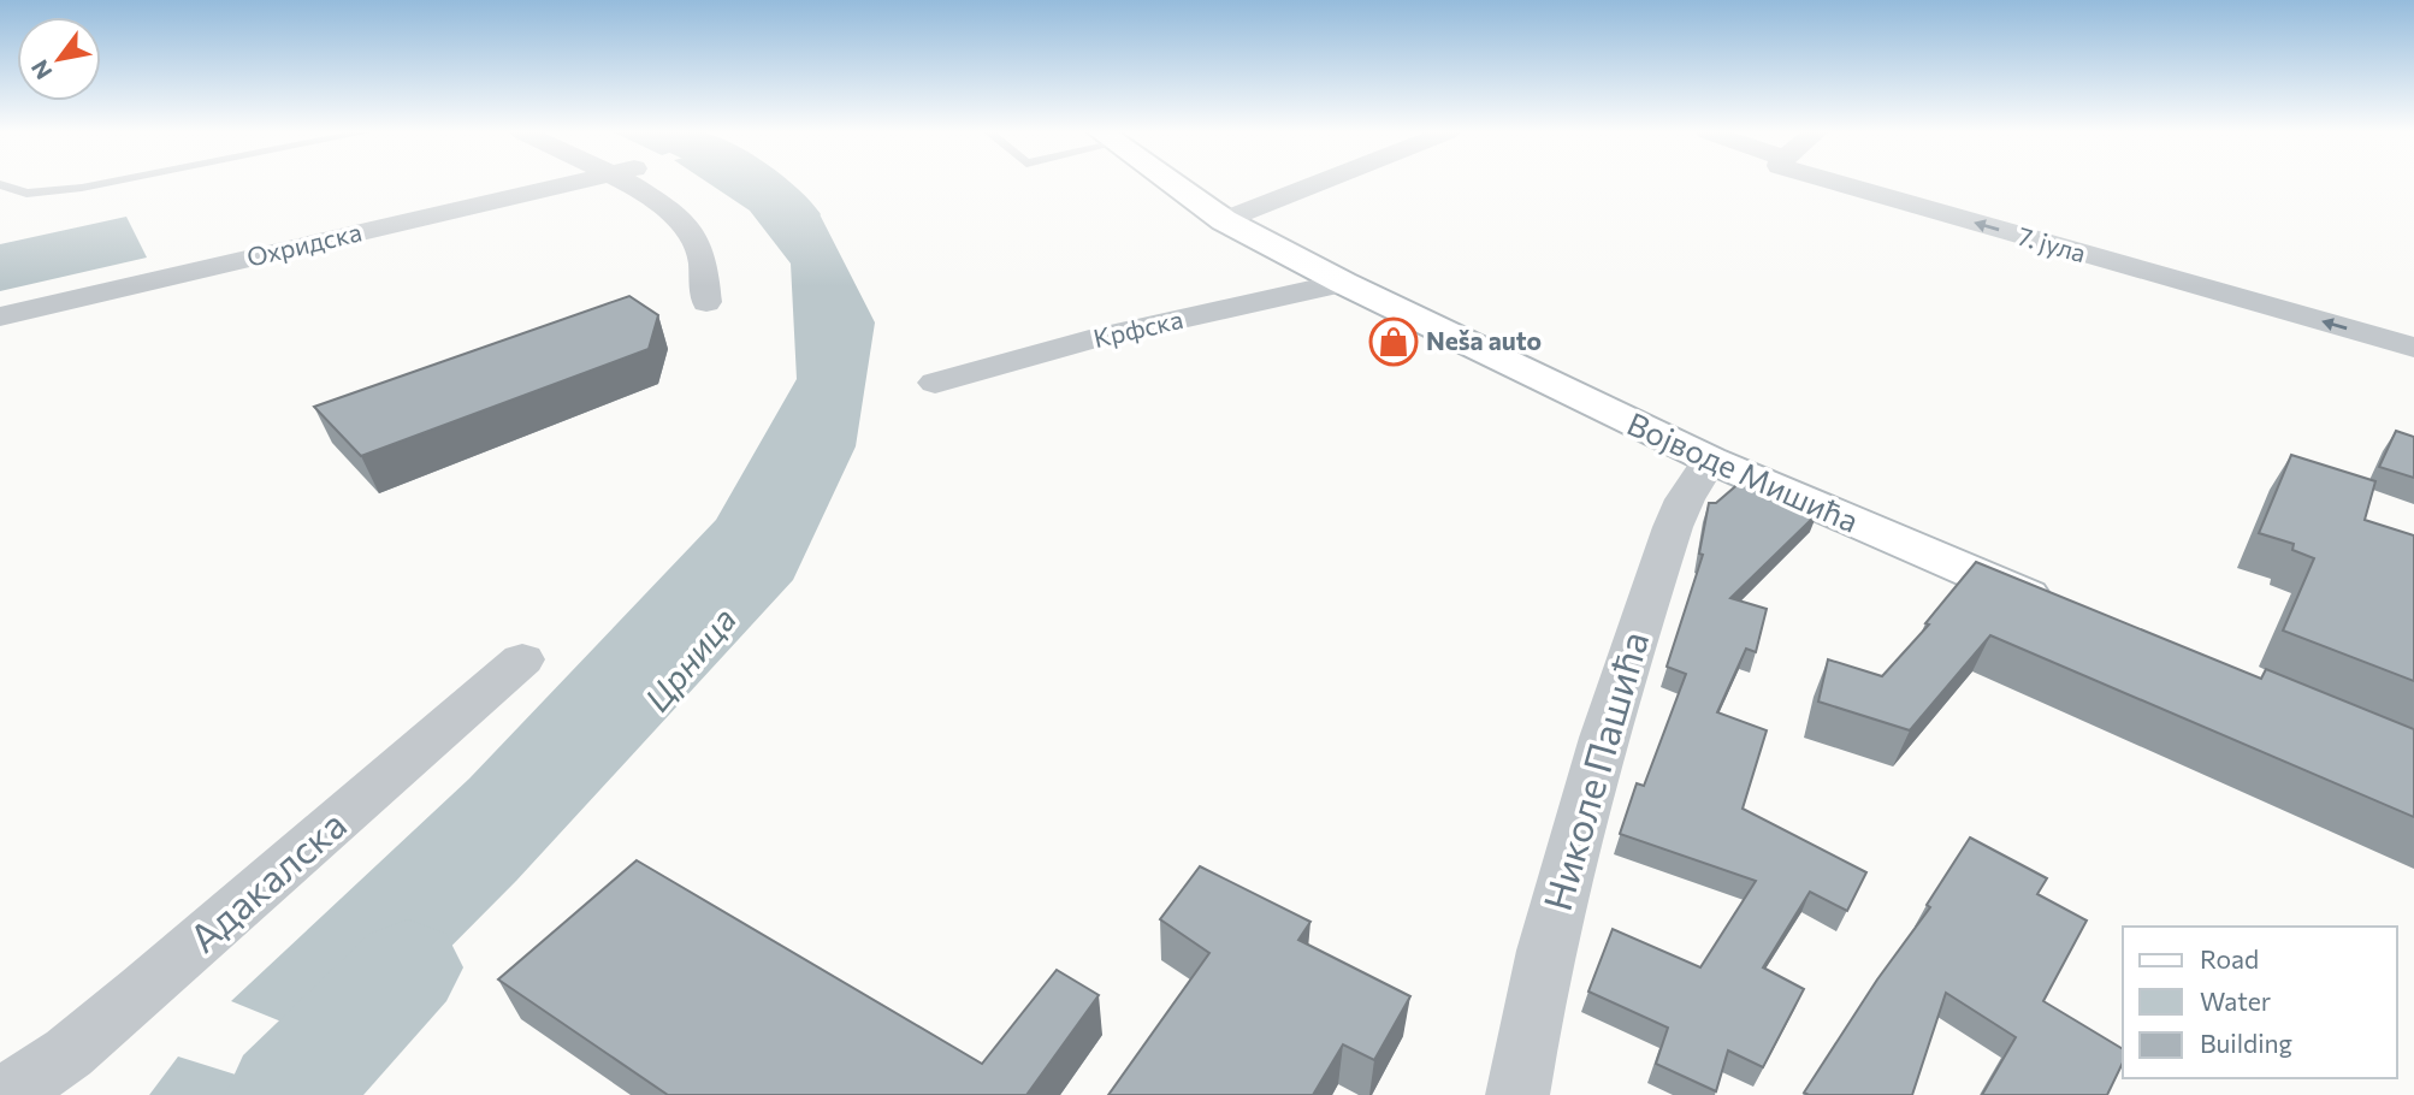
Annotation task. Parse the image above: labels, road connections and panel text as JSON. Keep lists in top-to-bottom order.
{
  "streets": {
    "main road": ["Војводе Мишића"],
    "street": [
      "Охридска",
      "7. јула",
      "Крфска",
      "Николе Пашића",
      "Адакалска"
    ]
  },
  "crossings": [
    ["Крфска", "Војводе Мишића"],
    ["Војводе Мишића", "Николе Пашића"]
  ],
  "one_way": ["7. јула"],
  "water": ["Црница"],
  "places": {
    "shop": ["Neša auto"]
  },
  "legend": ["Road", "Water", "Building"],
  "north": "bottom left"
}
